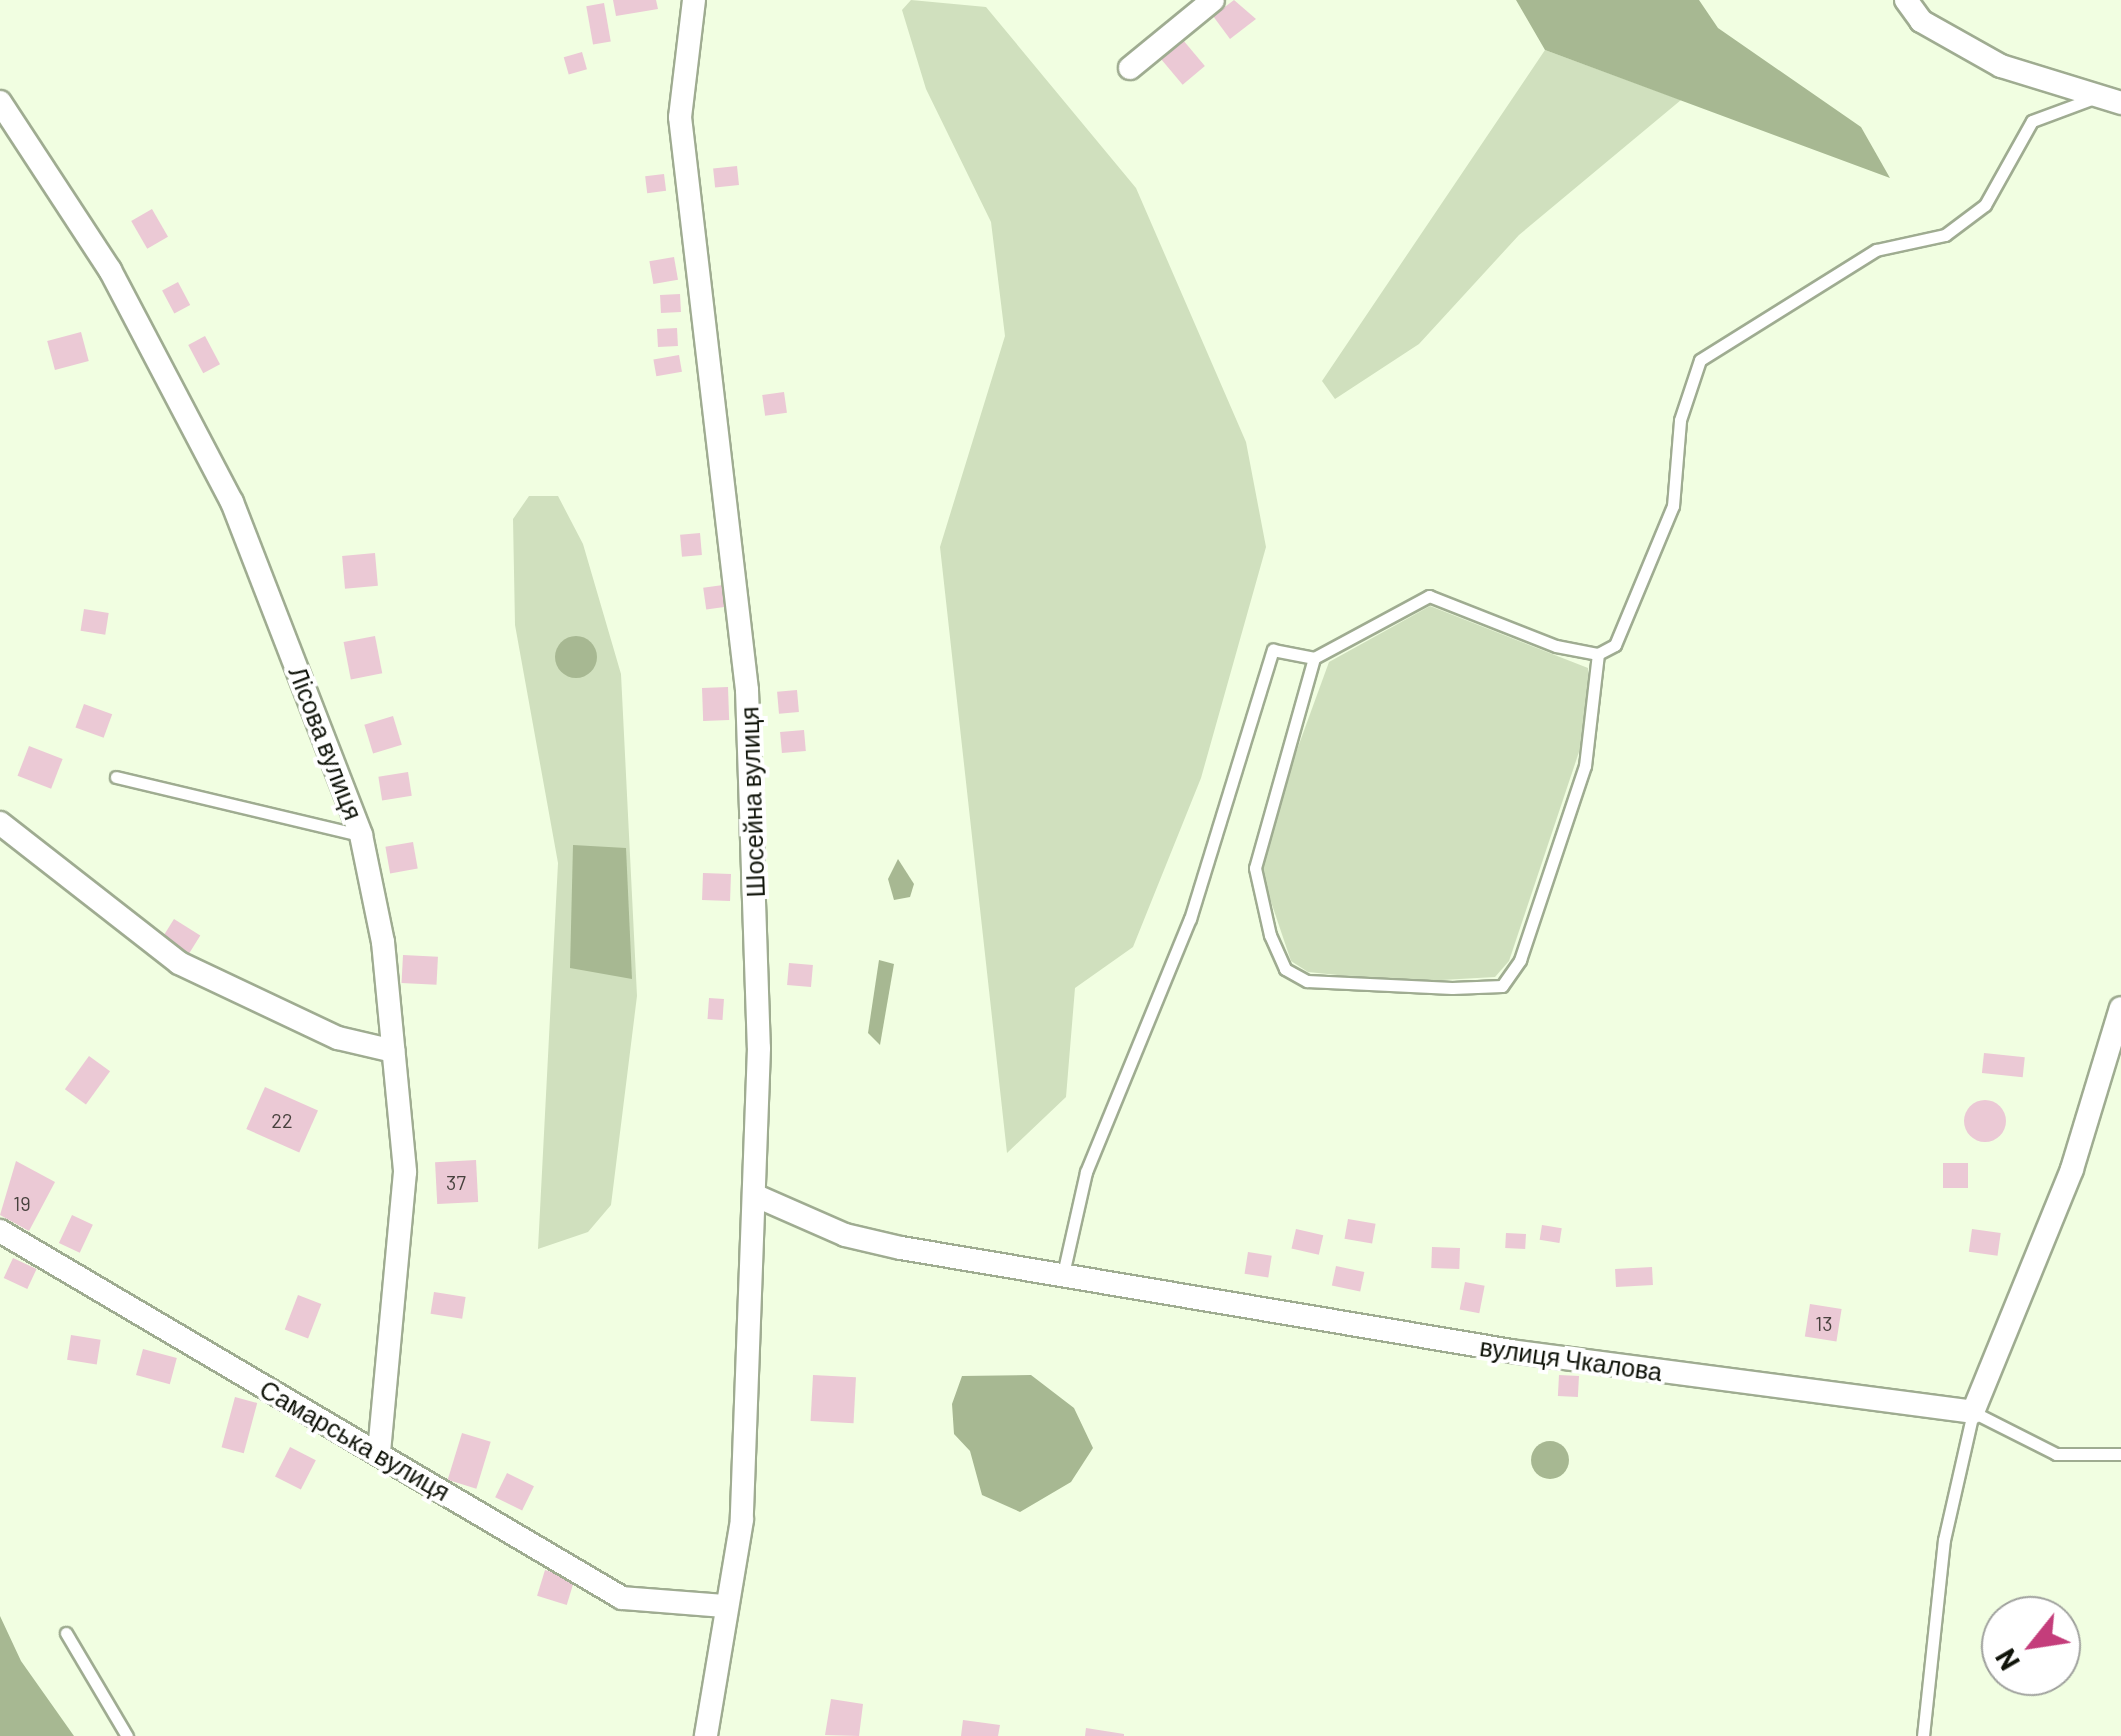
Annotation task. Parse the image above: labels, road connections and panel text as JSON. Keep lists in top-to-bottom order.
{
  "streets": {
    "street": [
      "Лісова вулиця",
      "Шосейна вулиця",
      "вулиця Чкалова",
      "Самарська вулиця"
    ]
  },
  "crossings": [
    ["Лісова вулиця", "Самарська вулиця"],
    ["Шосейна вулиця", "вулиця Чкалова"],
    ["Шосейна вулиця", "Самарська вулиця"]
  ],
  "house_numbers": [
    "22",
    "37",
    "19",
    "13"
  ],
  "north": "bottom left"
}
